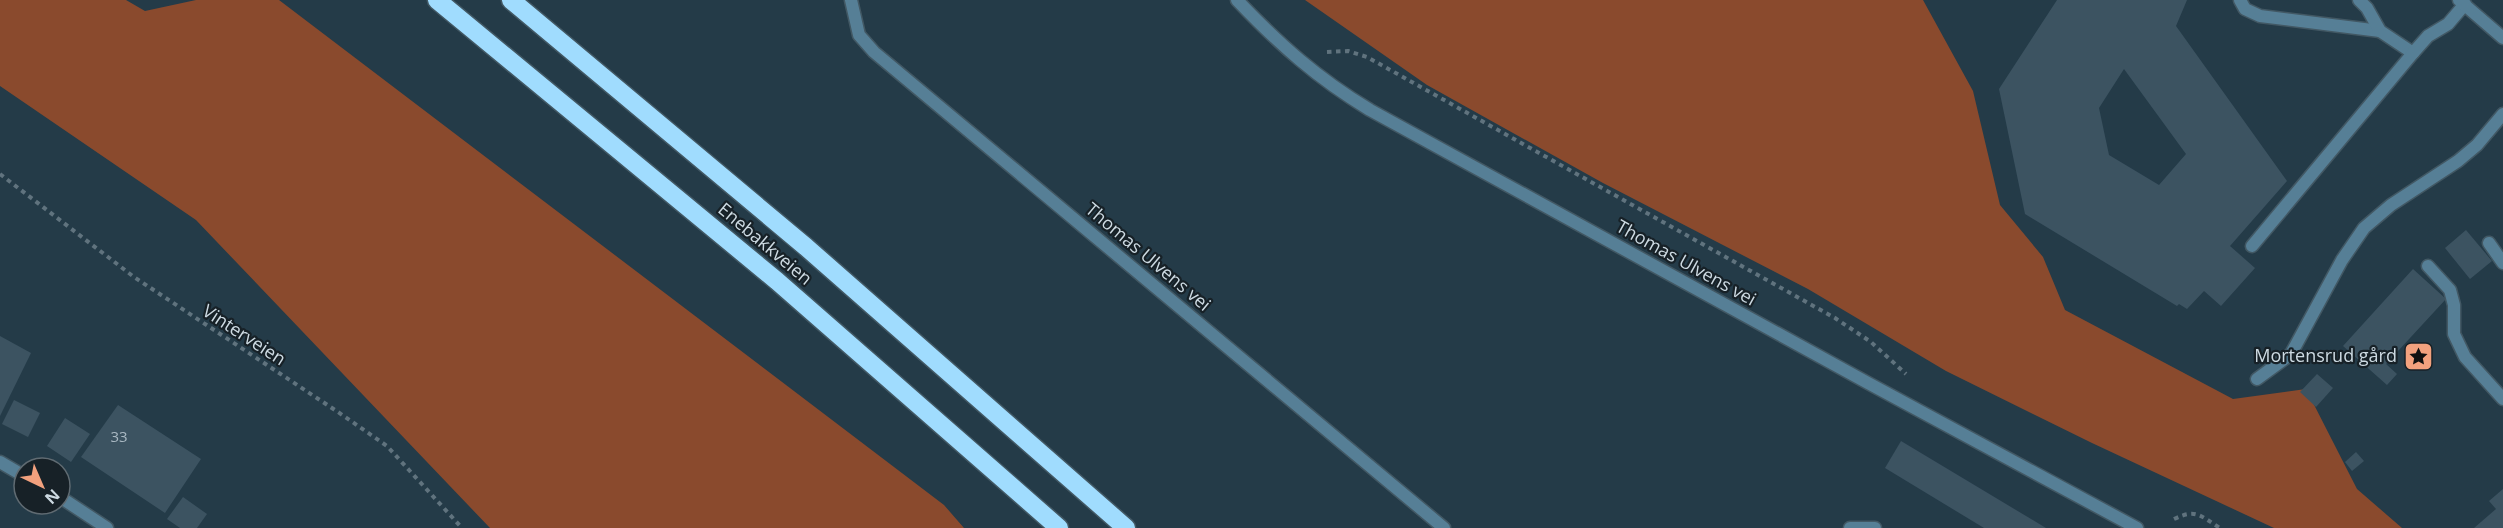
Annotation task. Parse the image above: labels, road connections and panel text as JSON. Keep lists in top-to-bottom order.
{
  "streets": {
    "highway": ["Enebakkveien"],
    "street": ["Thomas Ulvens vei"],
    "path": ["Vinterveien"]
  },
  "places": {
    "place": ["Mortensrud gård"]
  },
  "house_numbers": ["33"],
  "north": "bottom right"
}
